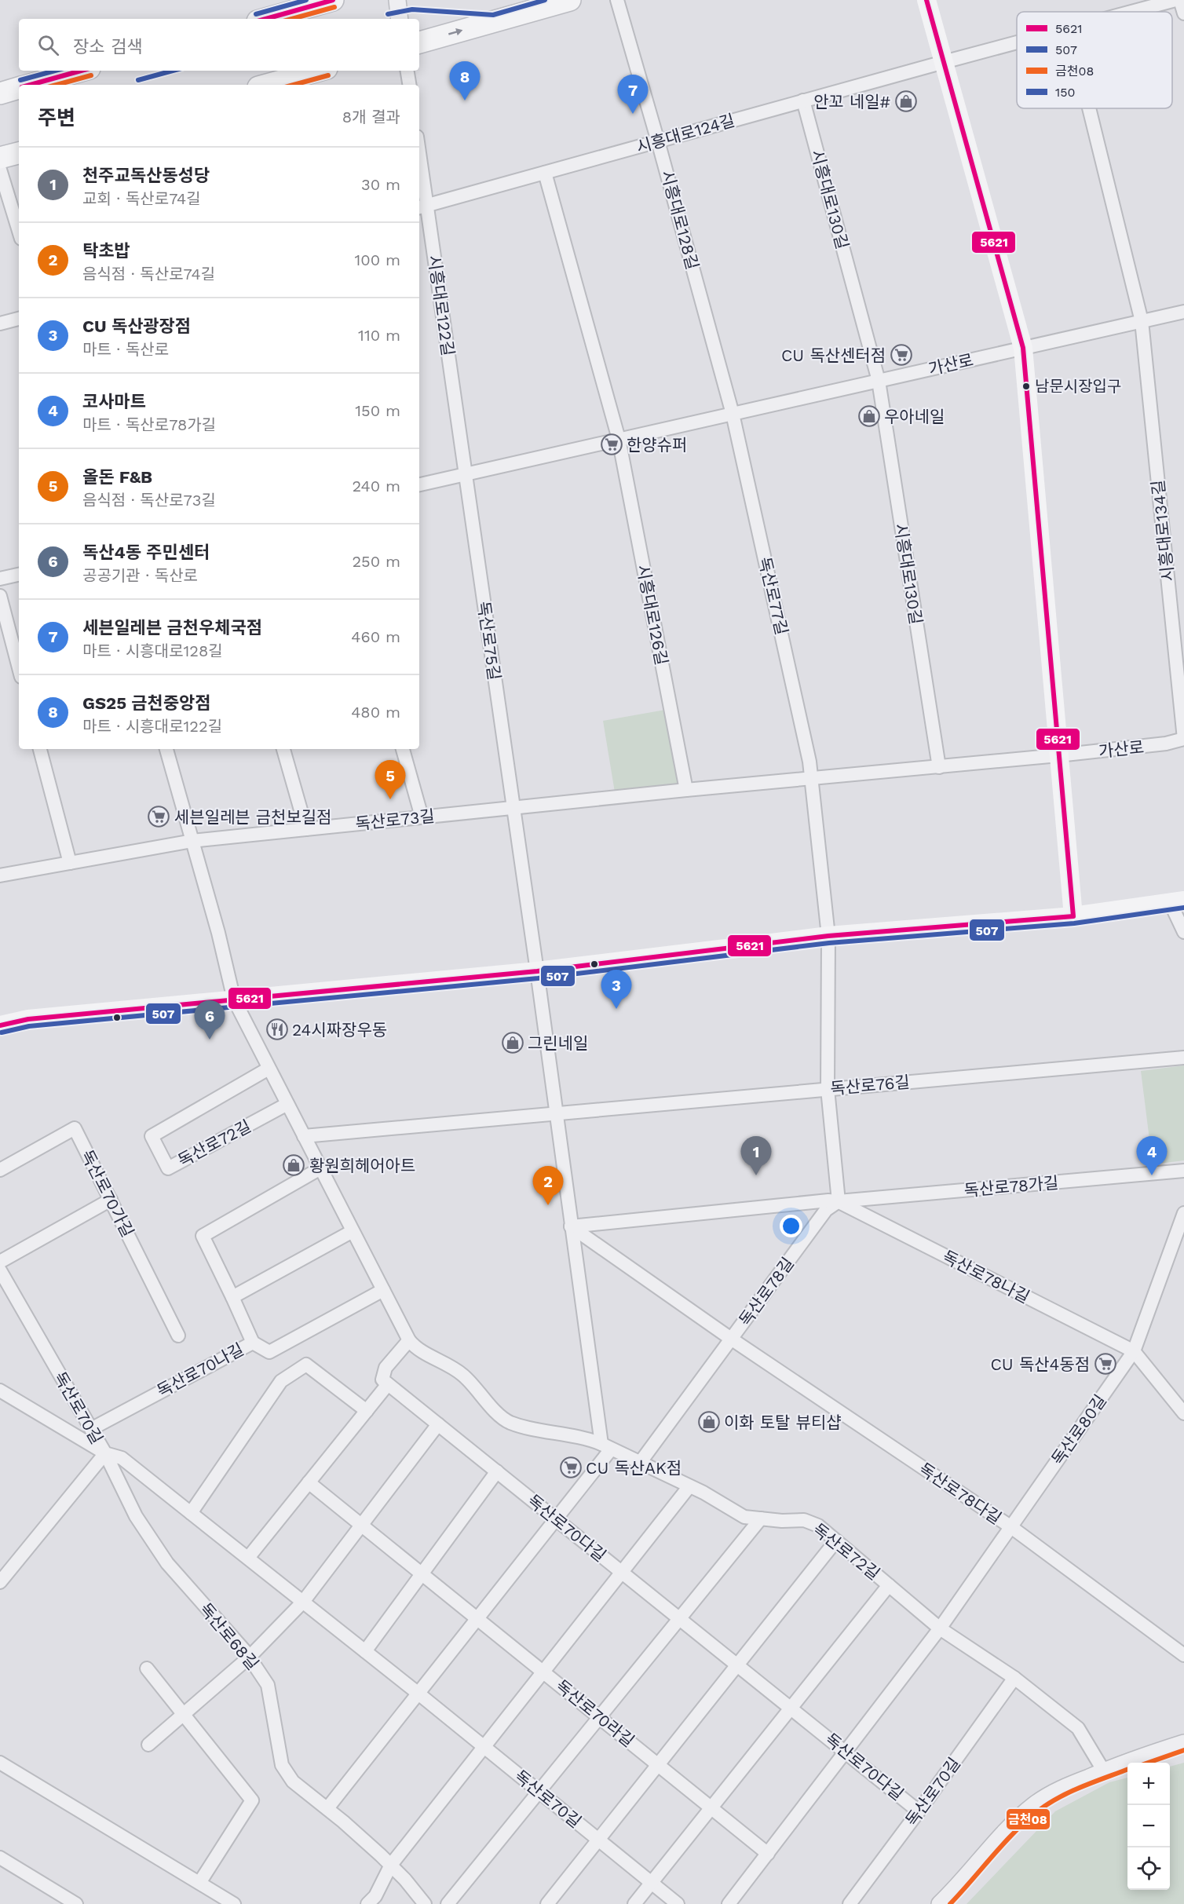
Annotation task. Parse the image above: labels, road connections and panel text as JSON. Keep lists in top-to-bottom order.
{
  "streets": {
    "street": [
      "시흥대로124길",
      "시흥대로130길",
      "시흥대로128길",
      "시흥대로122길",
      "가산로",
      "시흥대로134길",
      "독산로77길",
      "시흥대로126길",
      "독산로75길",
      "독산로73길",
      "독산로76길",
      "독산로72길",
      "독산로78가길",
      "독산로70가길",
      "독산로78나길",
      "독산로78길",
      "독산로70나길",
      "독산로70길",
      "독산로80길",
      "독산로78다길",
      "독산로70다길",
      "독산로68길",
      "독산로70라길"
    ]
  },
  "crossings": [
    ["시흥대로124길", "시흥대로130길"],
    ["시흥대로124길", "시흥대로128길"],
    ["시흥대로124길", "시흥대로122길"],
    ["시흥대로124길", "시흥대로126길"],
    ["시흥대로130길", "가산로"],
    ["시흥대로128길", "독산로77길"],
    ["시흥대로122길", "독산로75길"],
    ["가산로", "시흥대로134길"],
    ["독산로75길", "독산로73길"],
    ["독산로75길", "독산로76길"],
    ["독산로75길", "독산로72길"],
    ["독산로75길", "독산로78가길"],
    ["독산로75길", "독산로78다길"],
    ["독산로72길", "독산로78길"],
    ["독산로72길", "독산로70나길"],
    ["독산로72길", "독산로70길"],
    ["독산로72길", "독산로80길"],
    ["독산로78가길", "독산로78나길"],
    ["독산로78가길", "독산로78길"],
    ["독산로78가길", "독산로78다길"],
    ["독산로78나길", "독산로78길"],
    ["독산로78나길", "독산로80길"],
    ["독산로78길", "독산로78다길"],
    ["독산로70나길", "독산로70길"],
    ["독산로70길", "독산로70다길"],
    ["독산로70길", "독산로68길"],
    ["독산로80길", "독산로78다길"]
  ],
  "places": {
    "shop": [
      "안꼬 네일#",
      "우아네일",
      "그린네일",
      "황원희헤어아트",
      "이화 토탈 뷰티샵"
    ],
    "supermarket": [
      "CU 독산센터점",
      "한양슈퍼",
      "세븐일레븐 금천보길점",
      "CU 독산4동점",
      "CU 독산AK점"
    ],
    "other": ["남문시장입구"],
    "restaurant": ["24시짜장우동"]
  },
  "lines": [
    "transit line 5621",
    "transit line 150",
    "transit line 금천08",
    "transit line 507"
  ],
  "legend": [
    "5621",
    "507",
    "금천08",
    "150"
  ],
  "page": {
    "search": "장소 검색",
    "pins": [
      "8",
      "7",
      "5",
      "3",
      "6",
      "1",
      "4",
      "2"
    ],
    "heading": ["주변", "8개 결과"],
    "list": [
      {
        "mark": "1",
        "name": "천주교독산동성당",
        "note": "교회 · 독산로74길",
        "value": "30 m"
      },
      {
        "mark": "2",
        "name": "탁초밥",
        "note": "음식점 · 독산로74길",
        "value": "100 m"
      },
      {
        "mark": "3",
        "name": "CU 독산광장점",
        "note": "마트 · 독산로",
        "value": "110 m"
      },
      {
        "mark": "4",
        "name": "코사마트",
        "note": "마트 · 독산로78가길",
        "value": "150 m"
      },
      {
        "mark": "5",
        "name": "올돈 F&B",
        "note": "음식점 · 독산로73길",
        "value": "240 m"
      },
      {
        "mark": "6",
        "name": "독산4동 주민센터",
        "note": "공공기관 · 독산로",
        "value": "250 m"
      },
      {
        "mark": "7",
        "name": "세븐일레븐 금천우체국점",
        "note": "마트 · 시흥대로128길",
        "value": "460 m"
      },
      {
        "mark": "8",
        "name": "GS25 금천중앙점",
        "note": "마트 · 시흥대로122길",
        "value": "480 m"
      }
    ],
    "map_buttons": ["+", "−"]
  }
}
